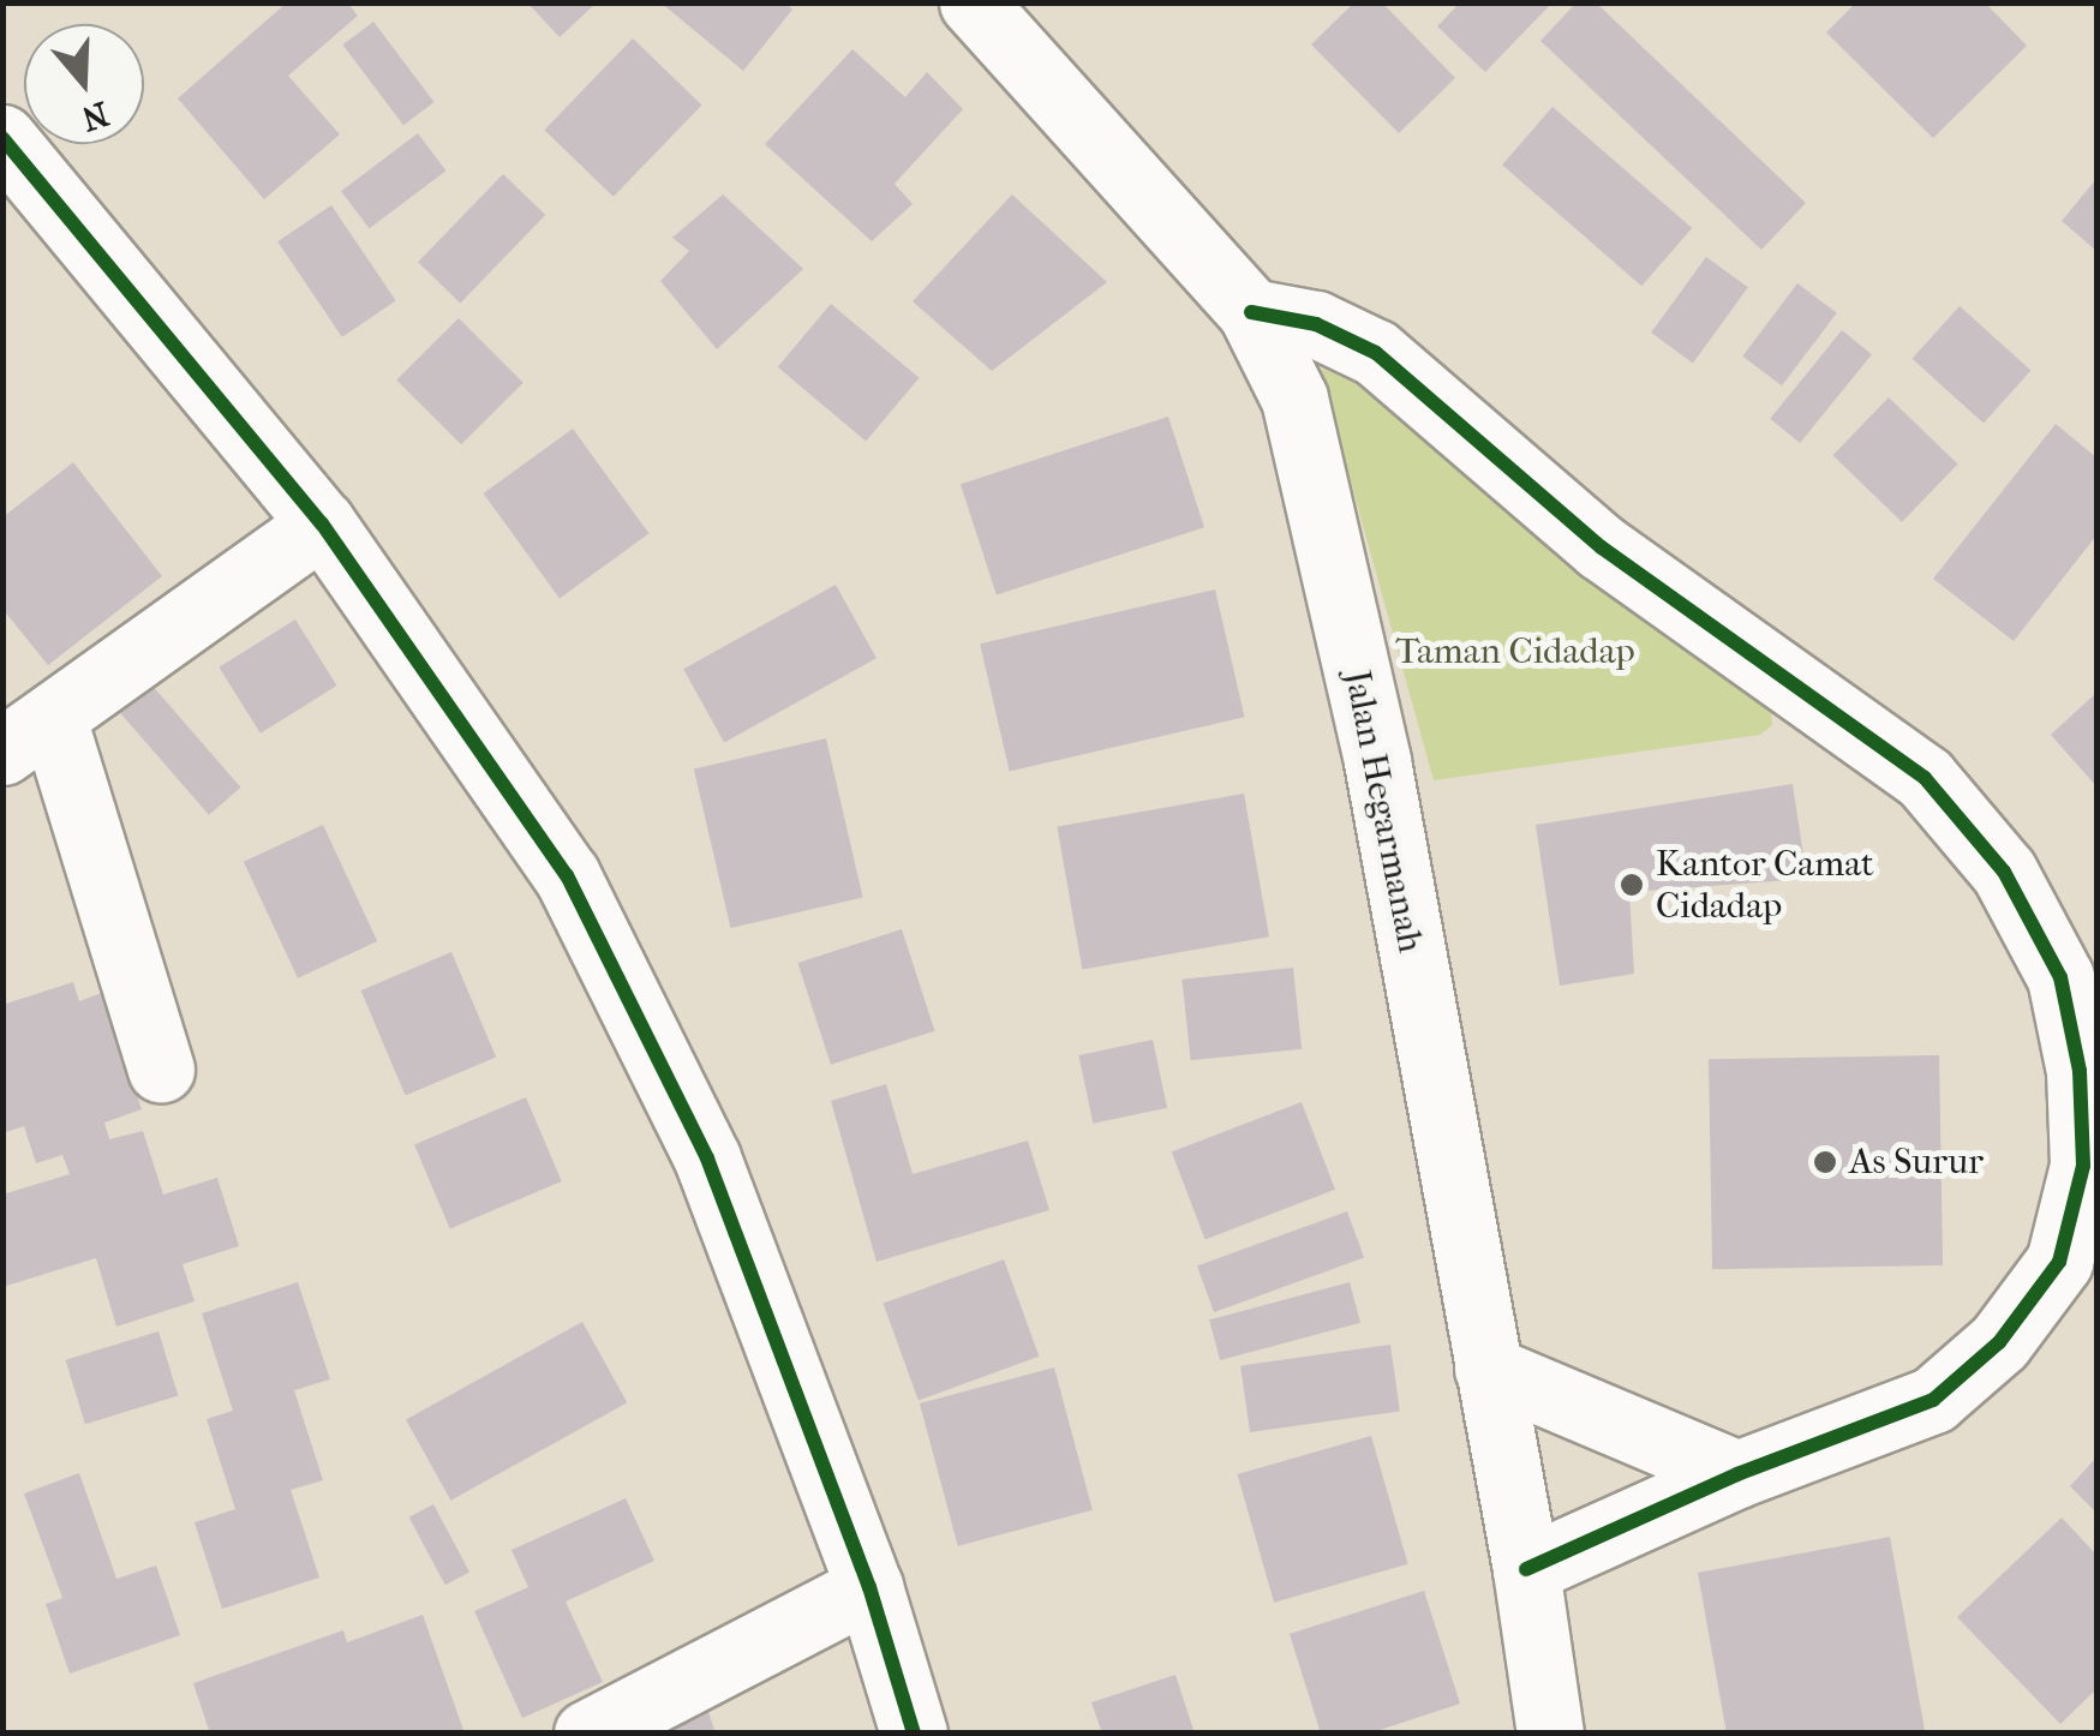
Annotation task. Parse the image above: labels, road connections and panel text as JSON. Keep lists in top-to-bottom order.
{
  "streets": {
    "street": ["Jalan Hegarmanah"]
  },
  "parks": ["Taman Cidadap"],
  "places": ["Kantor Camat Cidadap", "As Surur"],
  "north": "bottom"
}
